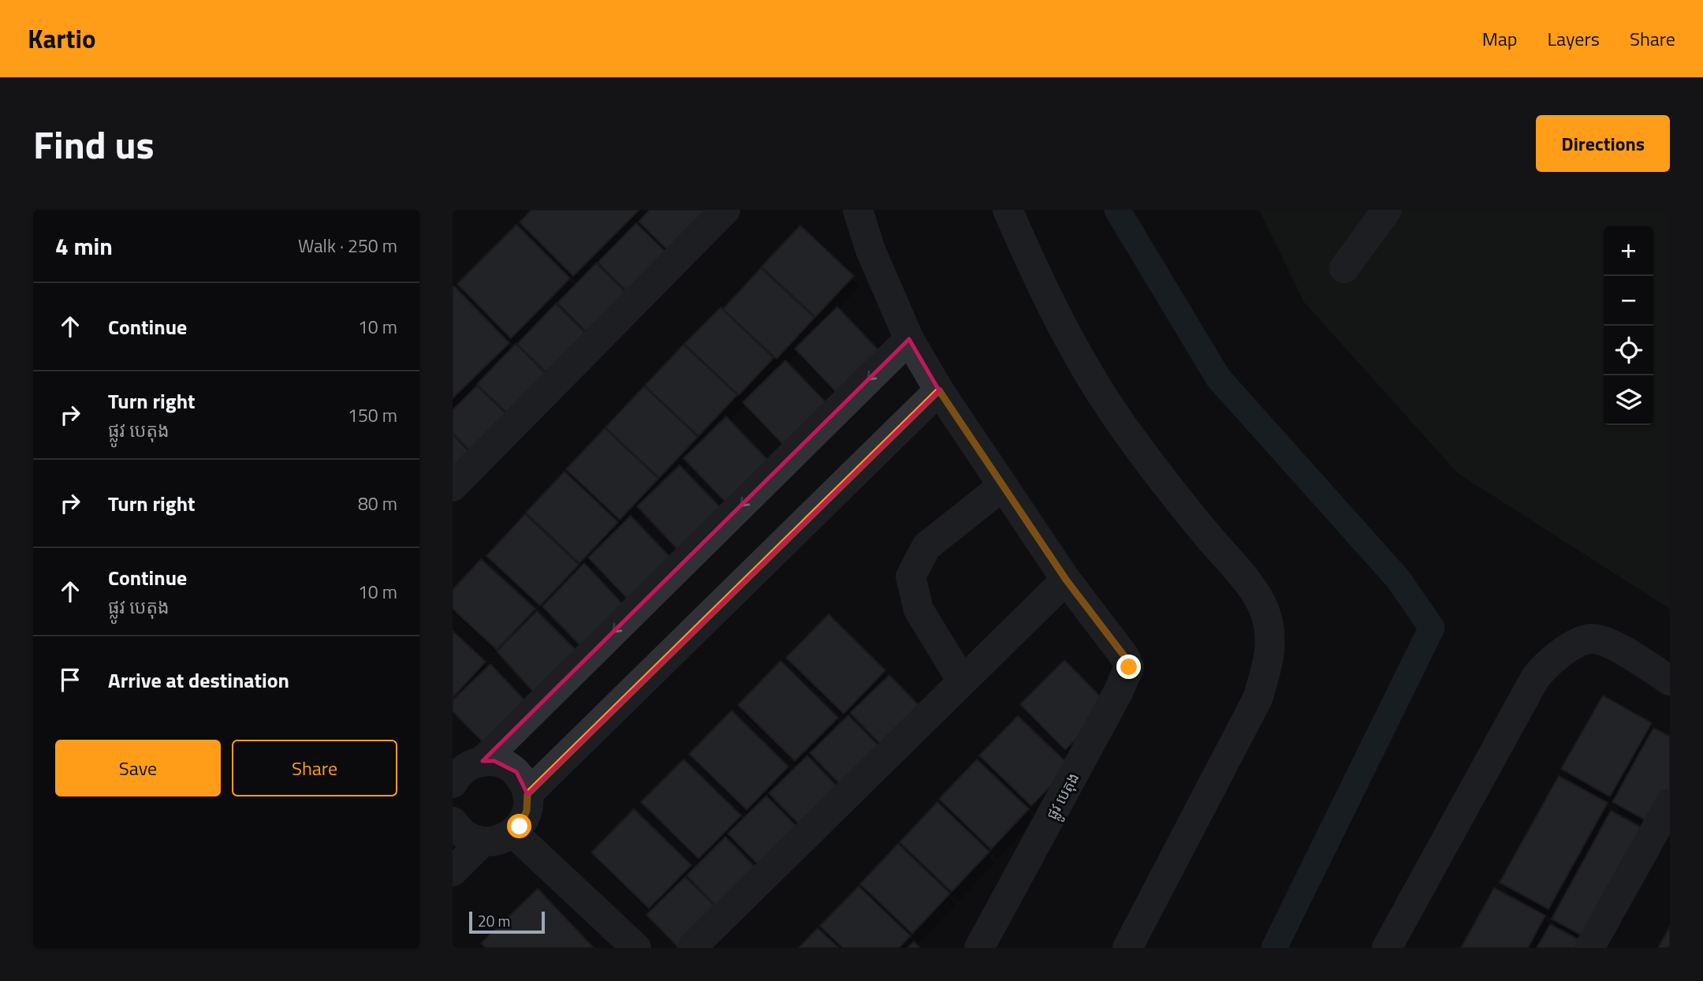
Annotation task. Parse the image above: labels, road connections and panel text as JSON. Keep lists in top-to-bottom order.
{
  "streets": {
    "street": ["ផ្លូវ បេតុង"]
  },
  "scale_bar": "20 m",
  "page": {
    "header": "Kartio",
    "nav": ["Map", "Layers", "Share"],
    "title": "Find us",
    "buttons": [
      "Directions",
      ["Save", "Share"]
    ],
    "heading": ["4 min", "Walk · 250 m"],
    "map_buttons": ["+", "−"],
    "list": [
      ["Continue", "10 m"],
      ["Turn right", "ផ្លូវ បេតុង", "150 m"],
      ["Turn right", "80 m"],
      ["Continue", "ផ្លូវ បេតុង", "10 m"],
      "Arrive at destination"
    ],
    "scale": "20 m"
  }
}
